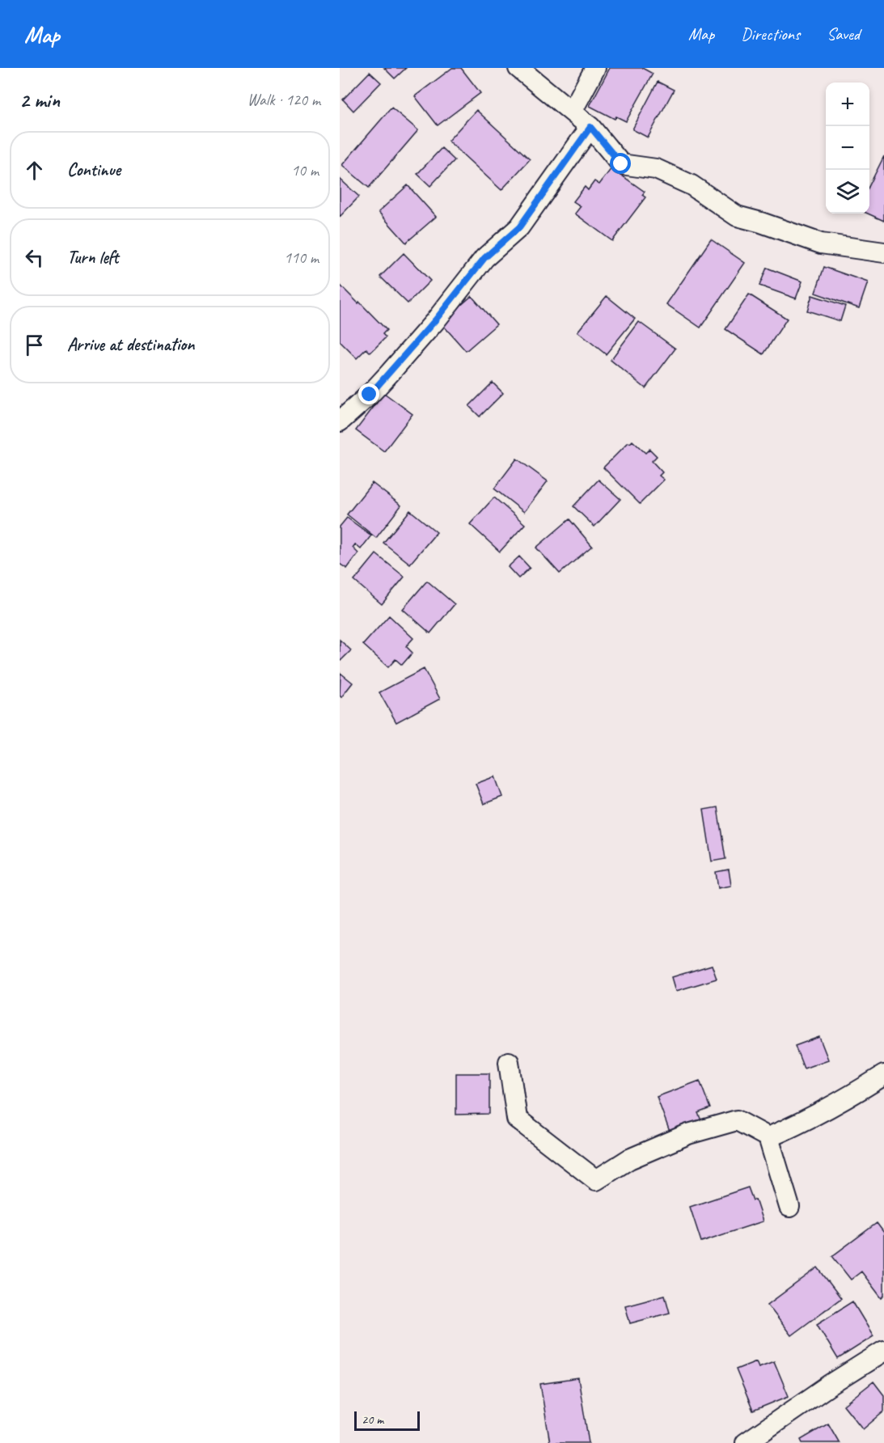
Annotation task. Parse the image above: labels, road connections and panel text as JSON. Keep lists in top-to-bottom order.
{
  "scale_bar": "20 m",
  "page": {
    "header": "Map",
    "nav": ["Map", "Directions", "Saved"],
    "heading": ["2 min", "Walk · 120 m"],
    "map_buttons": ["+", "−"],
    "list": [
      ["Continue", "10 m"],
      ["Turn left", "110 m"],
      "Arrive at destination"
    ],
    "scale": "20 m"
  }
}
